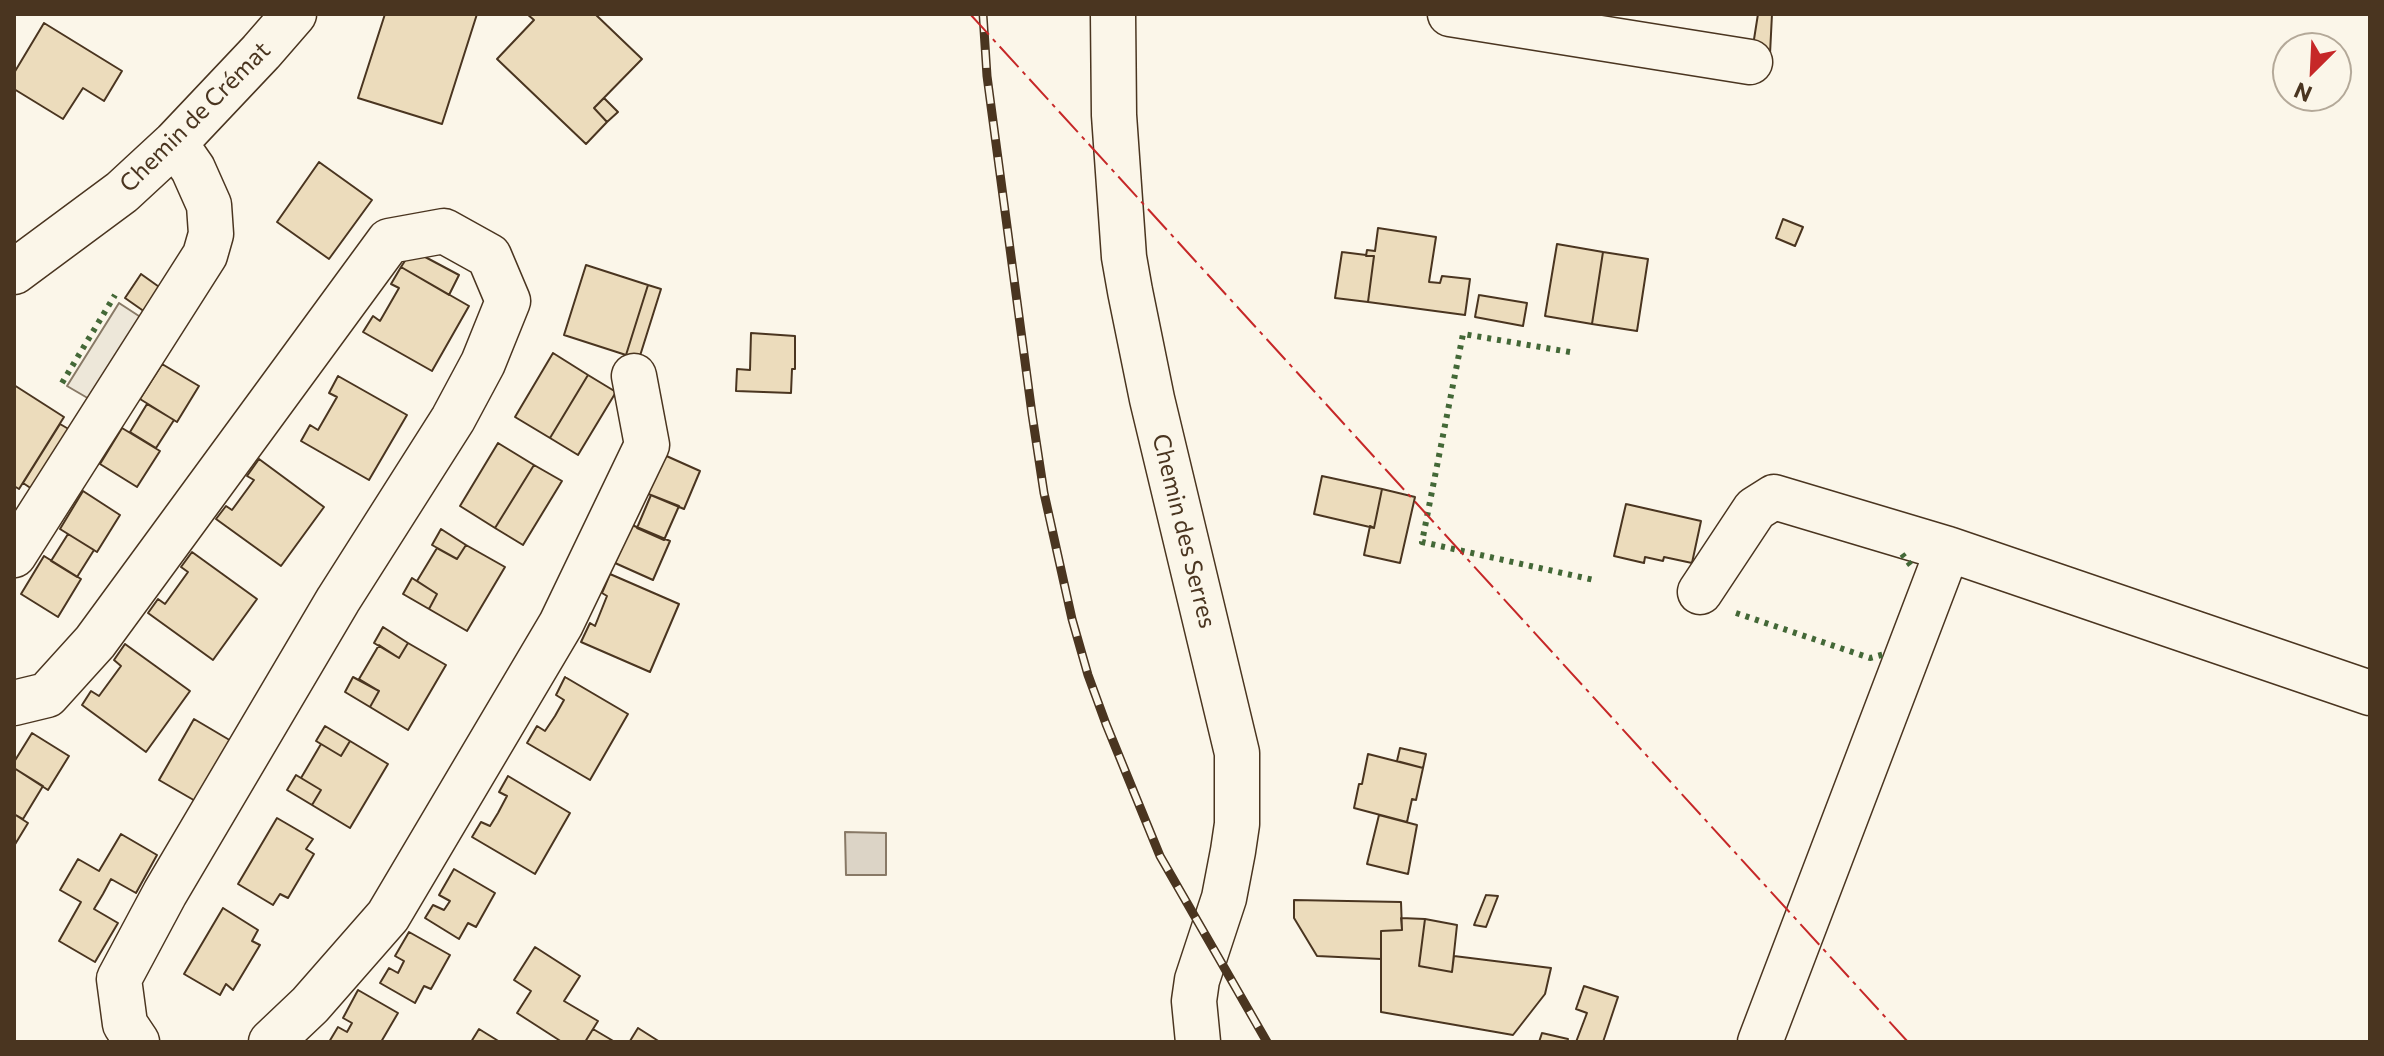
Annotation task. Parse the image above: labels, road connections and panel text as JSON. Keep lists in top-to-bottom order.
{
  "streets": {
    "street": ["Chemin de Crémat", "Chemin des Serres"]
  },
  "north": "bottom left"
}
